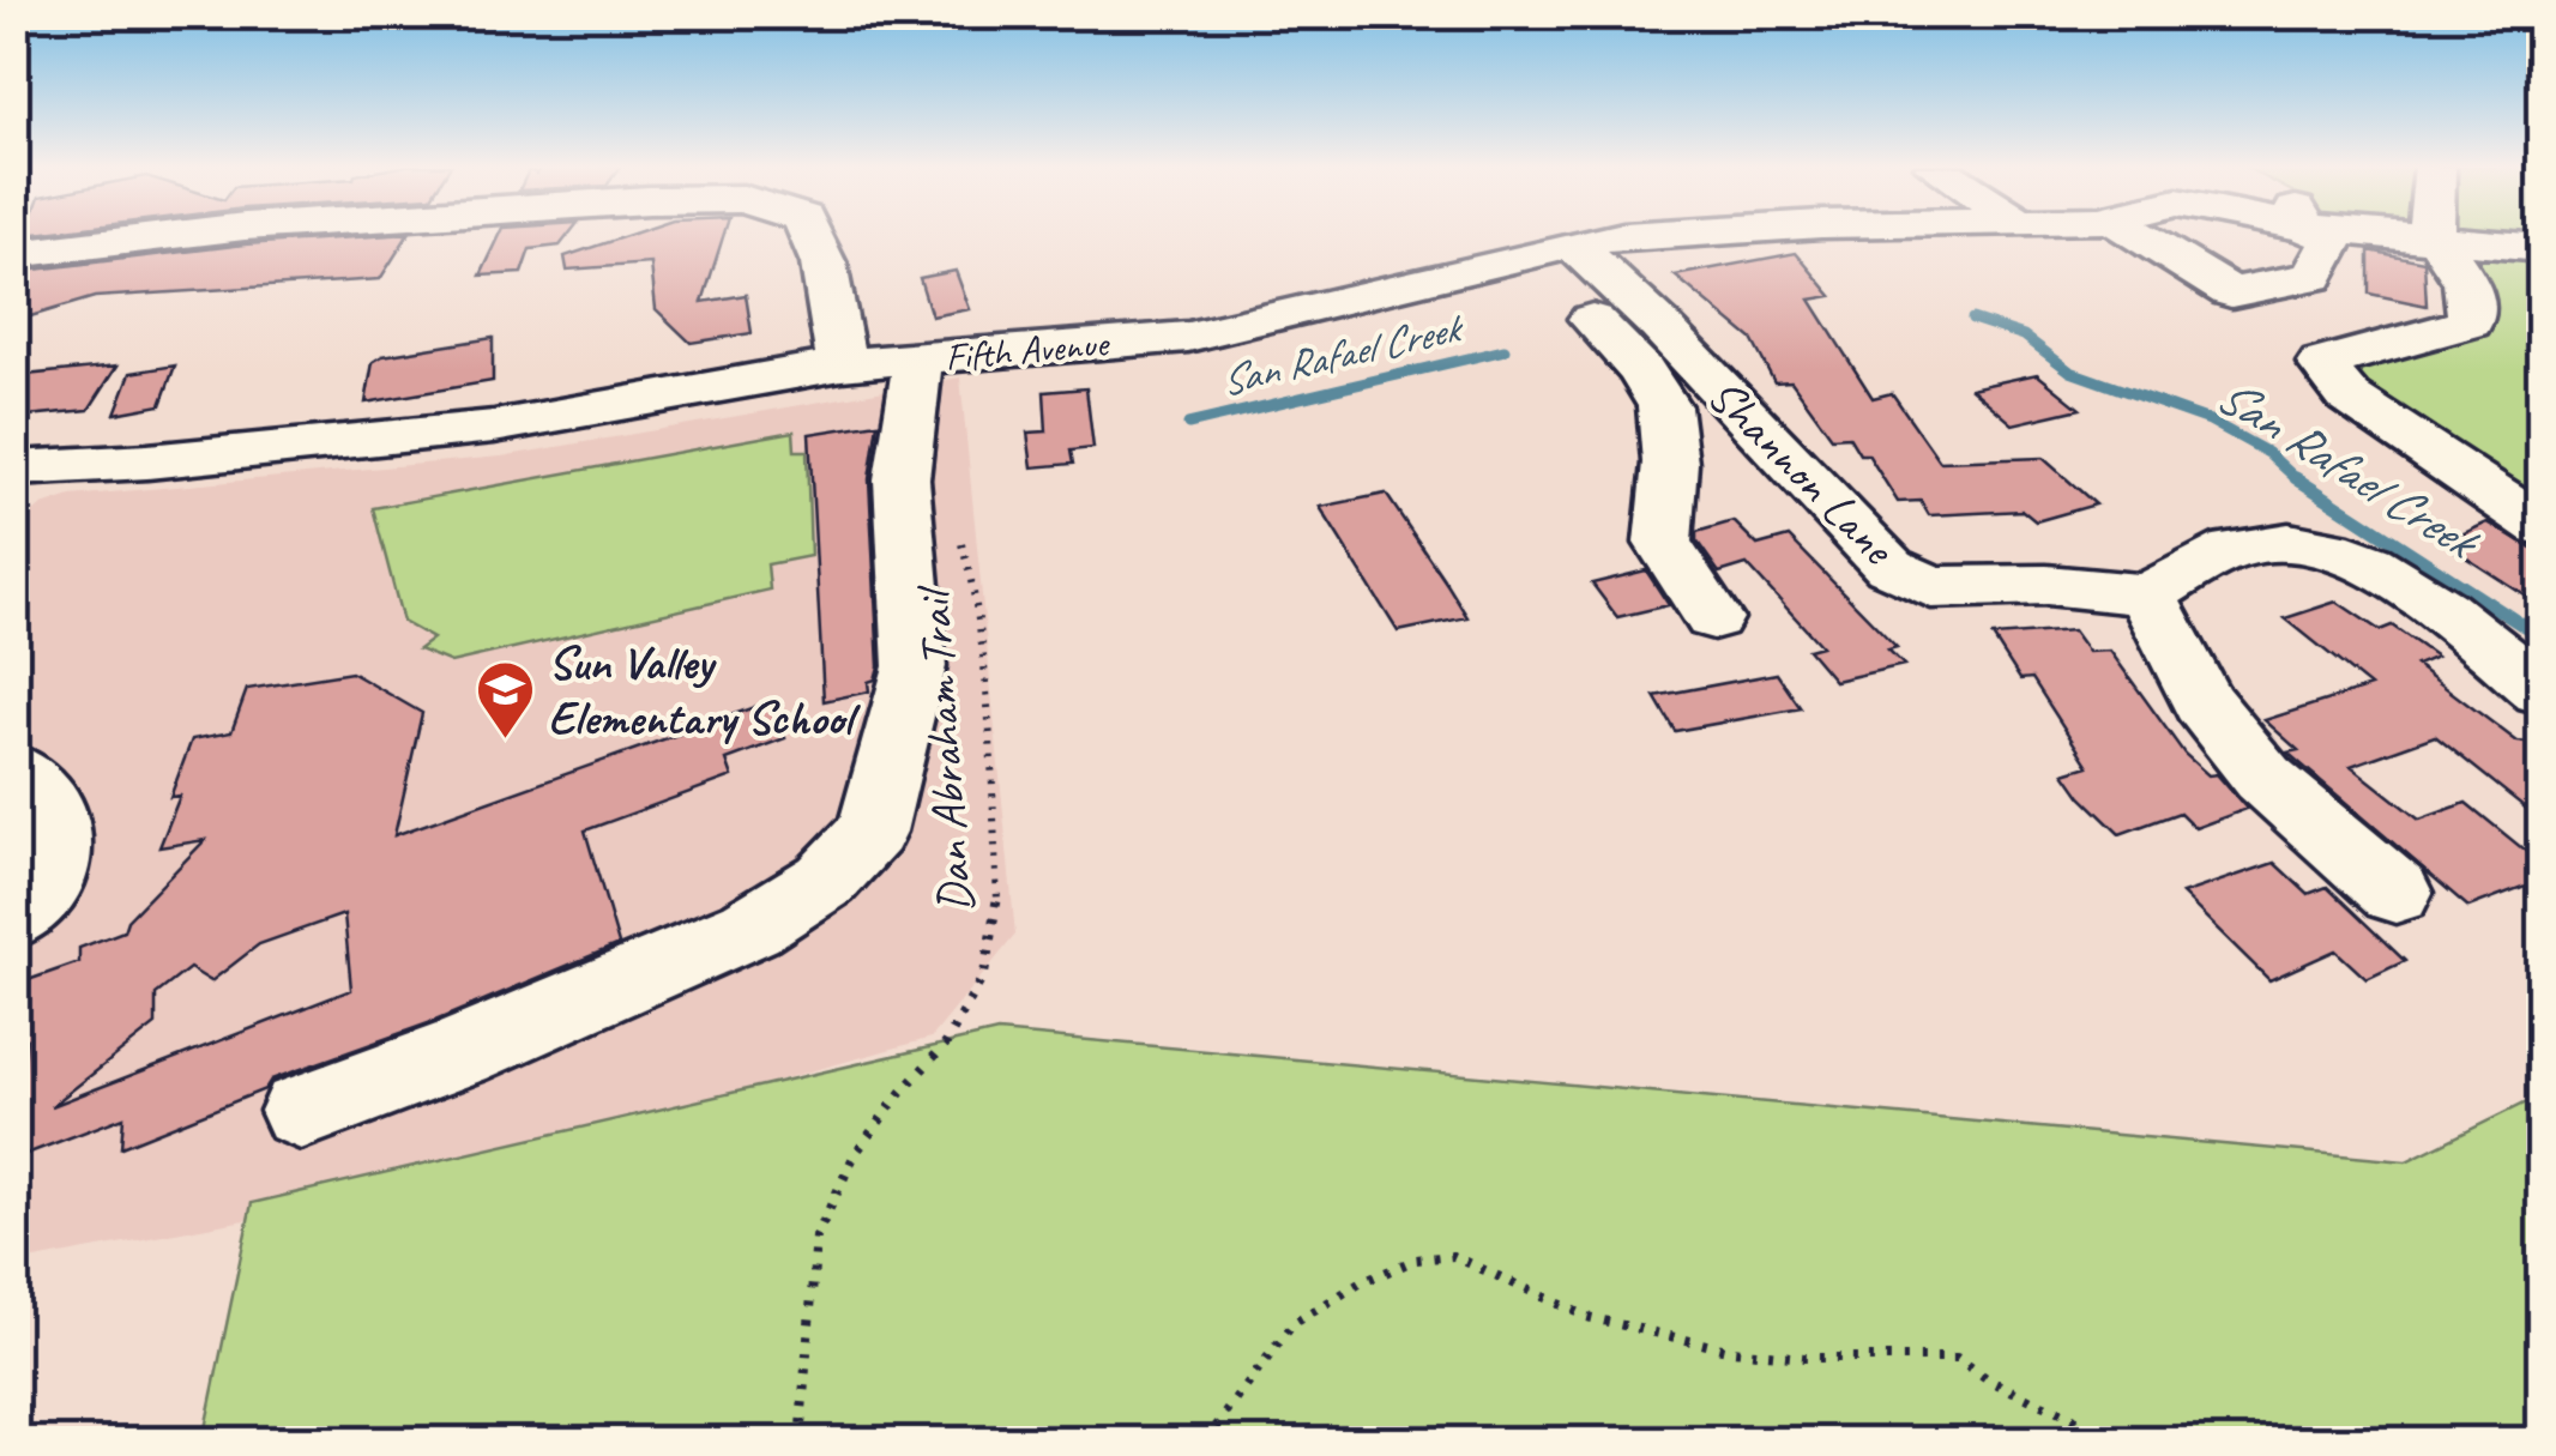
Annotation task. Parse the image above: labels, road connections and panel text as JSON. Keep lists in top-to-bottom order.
{
  "streets": {
    "street": ["Fifth Avenue", "Shannon Lane"],
    "path": ["Dan Abraham Trail"]
  },
  "crossings": [
    ["Fifth Avenue", "Shannon Lane"]
  ],
  "water": ["San Rafael Creek"],
  "places": {
    "school or university": ["Sun Valley Elementary School"]
  }
}
